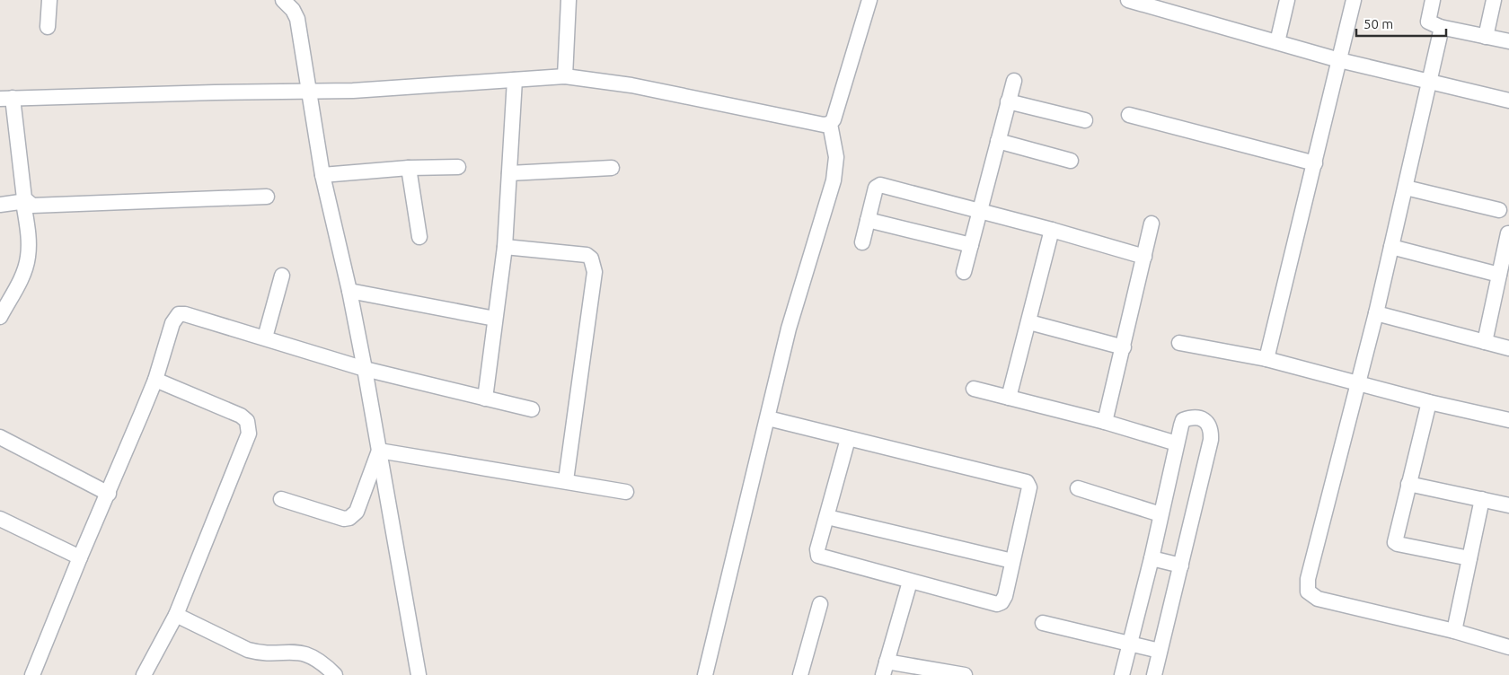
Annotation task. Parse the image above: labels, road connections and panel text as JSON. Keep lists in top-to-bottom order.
{
  "scale_bar": "50 m"
}
